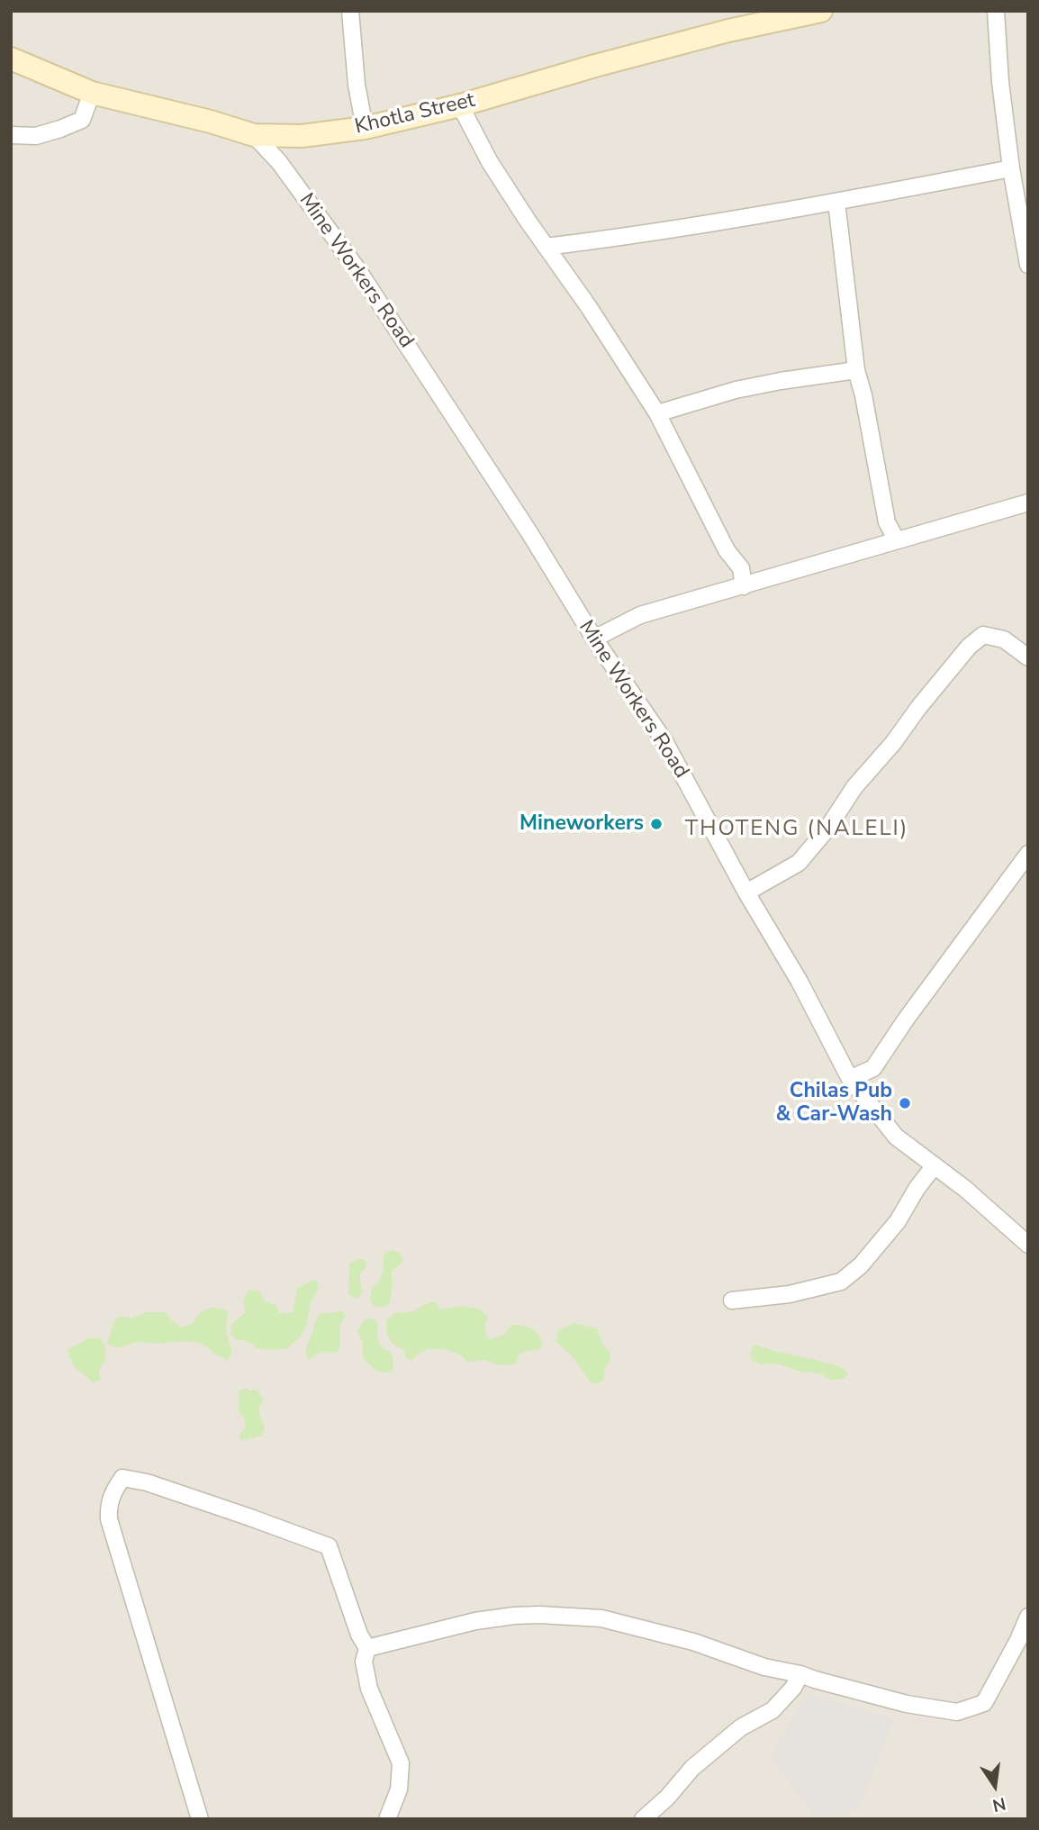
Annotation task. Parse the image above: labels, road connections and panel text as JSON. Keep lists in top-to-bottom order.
{
  "streets": {
    "street": ["Khotla Street", "Mine Workers Road"]
  },
  "crossings": [
    ["Khotla Street", "Mine Workers Road"]
  ],
  "districts": ["THOTENG (NALELI)"],
  "places": ["Mineworkers", "Chilas Pub & Car-Wash"],
  "north": "bottom"
}
